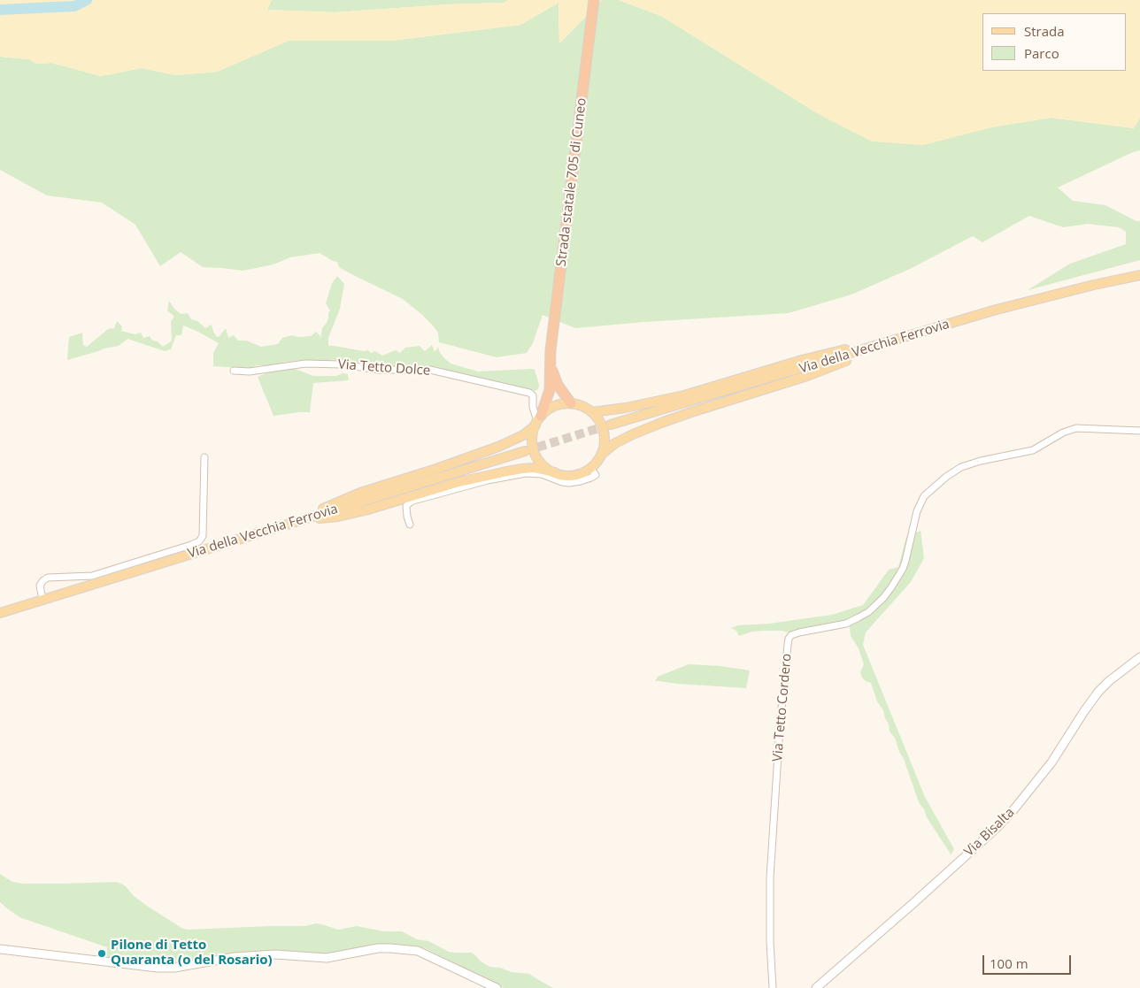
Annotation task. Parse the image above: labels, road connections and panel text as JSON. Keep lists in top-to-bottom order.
{
  "streets": {
    "highway": ["Strada statale 705 di Cuneo"],
    "main road": ["Via della Vecchia Ferrovia"],
    "street": ["Via Tetto Dolce", "Via Tetto Cordero", "Via Bisalta"]
  },
  "crossings": [
    ["Strada statale 705 di Cuneo", "Via Tetto Dolce"]
  ],
  "places": ["Pilone di Tetto Quaranta (o del Rosario)"],
  "legend": ["Strada", "Parco"],
  "scale_bar": "100 m"
}
